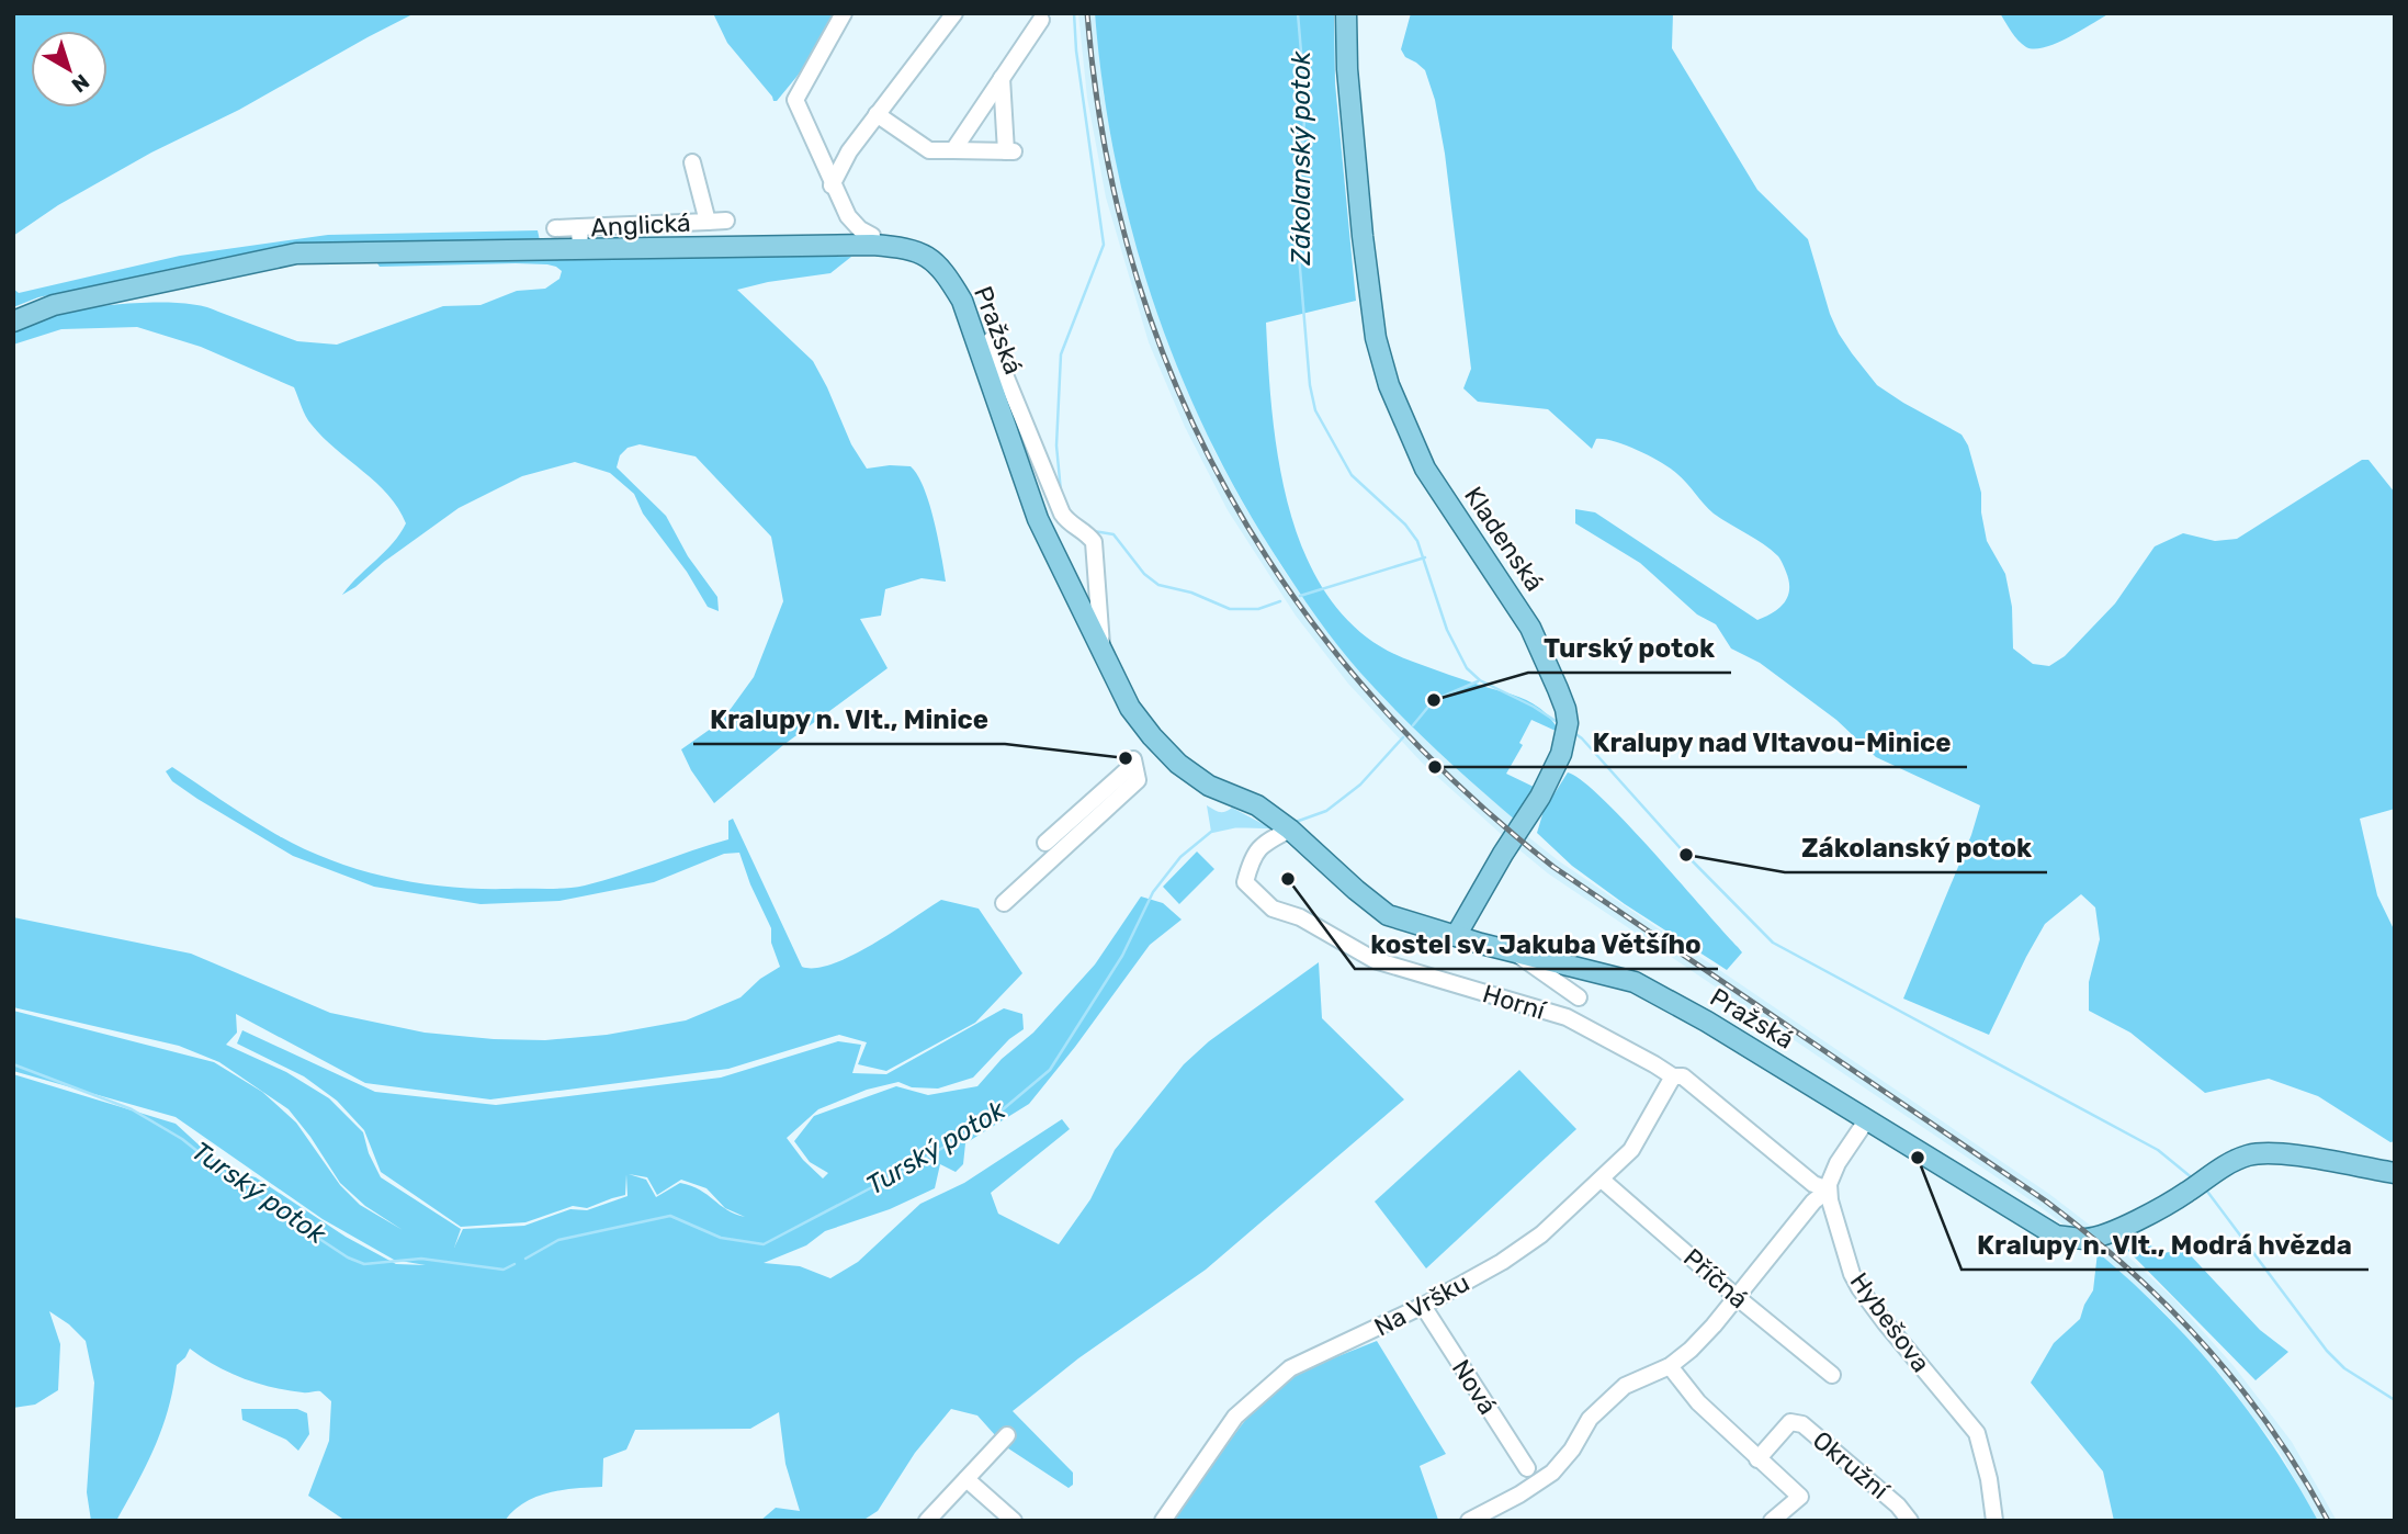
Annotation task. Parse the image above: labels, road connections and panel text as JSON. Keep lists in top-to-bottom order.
{
  "streets": {
    "main road": ["Pražská", "Kladenská"],
    "street": [
      "Anglická",
      "Horní",
      "Příčná",
      "Na Vršku",
      "Hybešova",
      "Nová",
      "Okružní"
    ]
  },
  "crossings": [
    ["Anglická", "Pražská"],
    ["Pražská", "Kladenská"],
    ["Pražská", "Horní"],
    ["Horní", "Na Vršku"],
    ["Horní", "Hybešova"],
    ["Příčná", "Na Vršku"],
    ["Na Vršku", "Nová"]
  ],
  "water": ["Zákolanský potok", "Turský potok"],
  "places": [
    "Turský potok",
    "Kralupy n. Vlt., Minice",
    "Kralupy nad Vltavou-Minice",
    "Zákolanský potok",
    "kostel sv. Jakuba Většího",
    "Kralupy n. Vlt., Modrá hvězda"
  ],
  "north": "bottom right"
}
